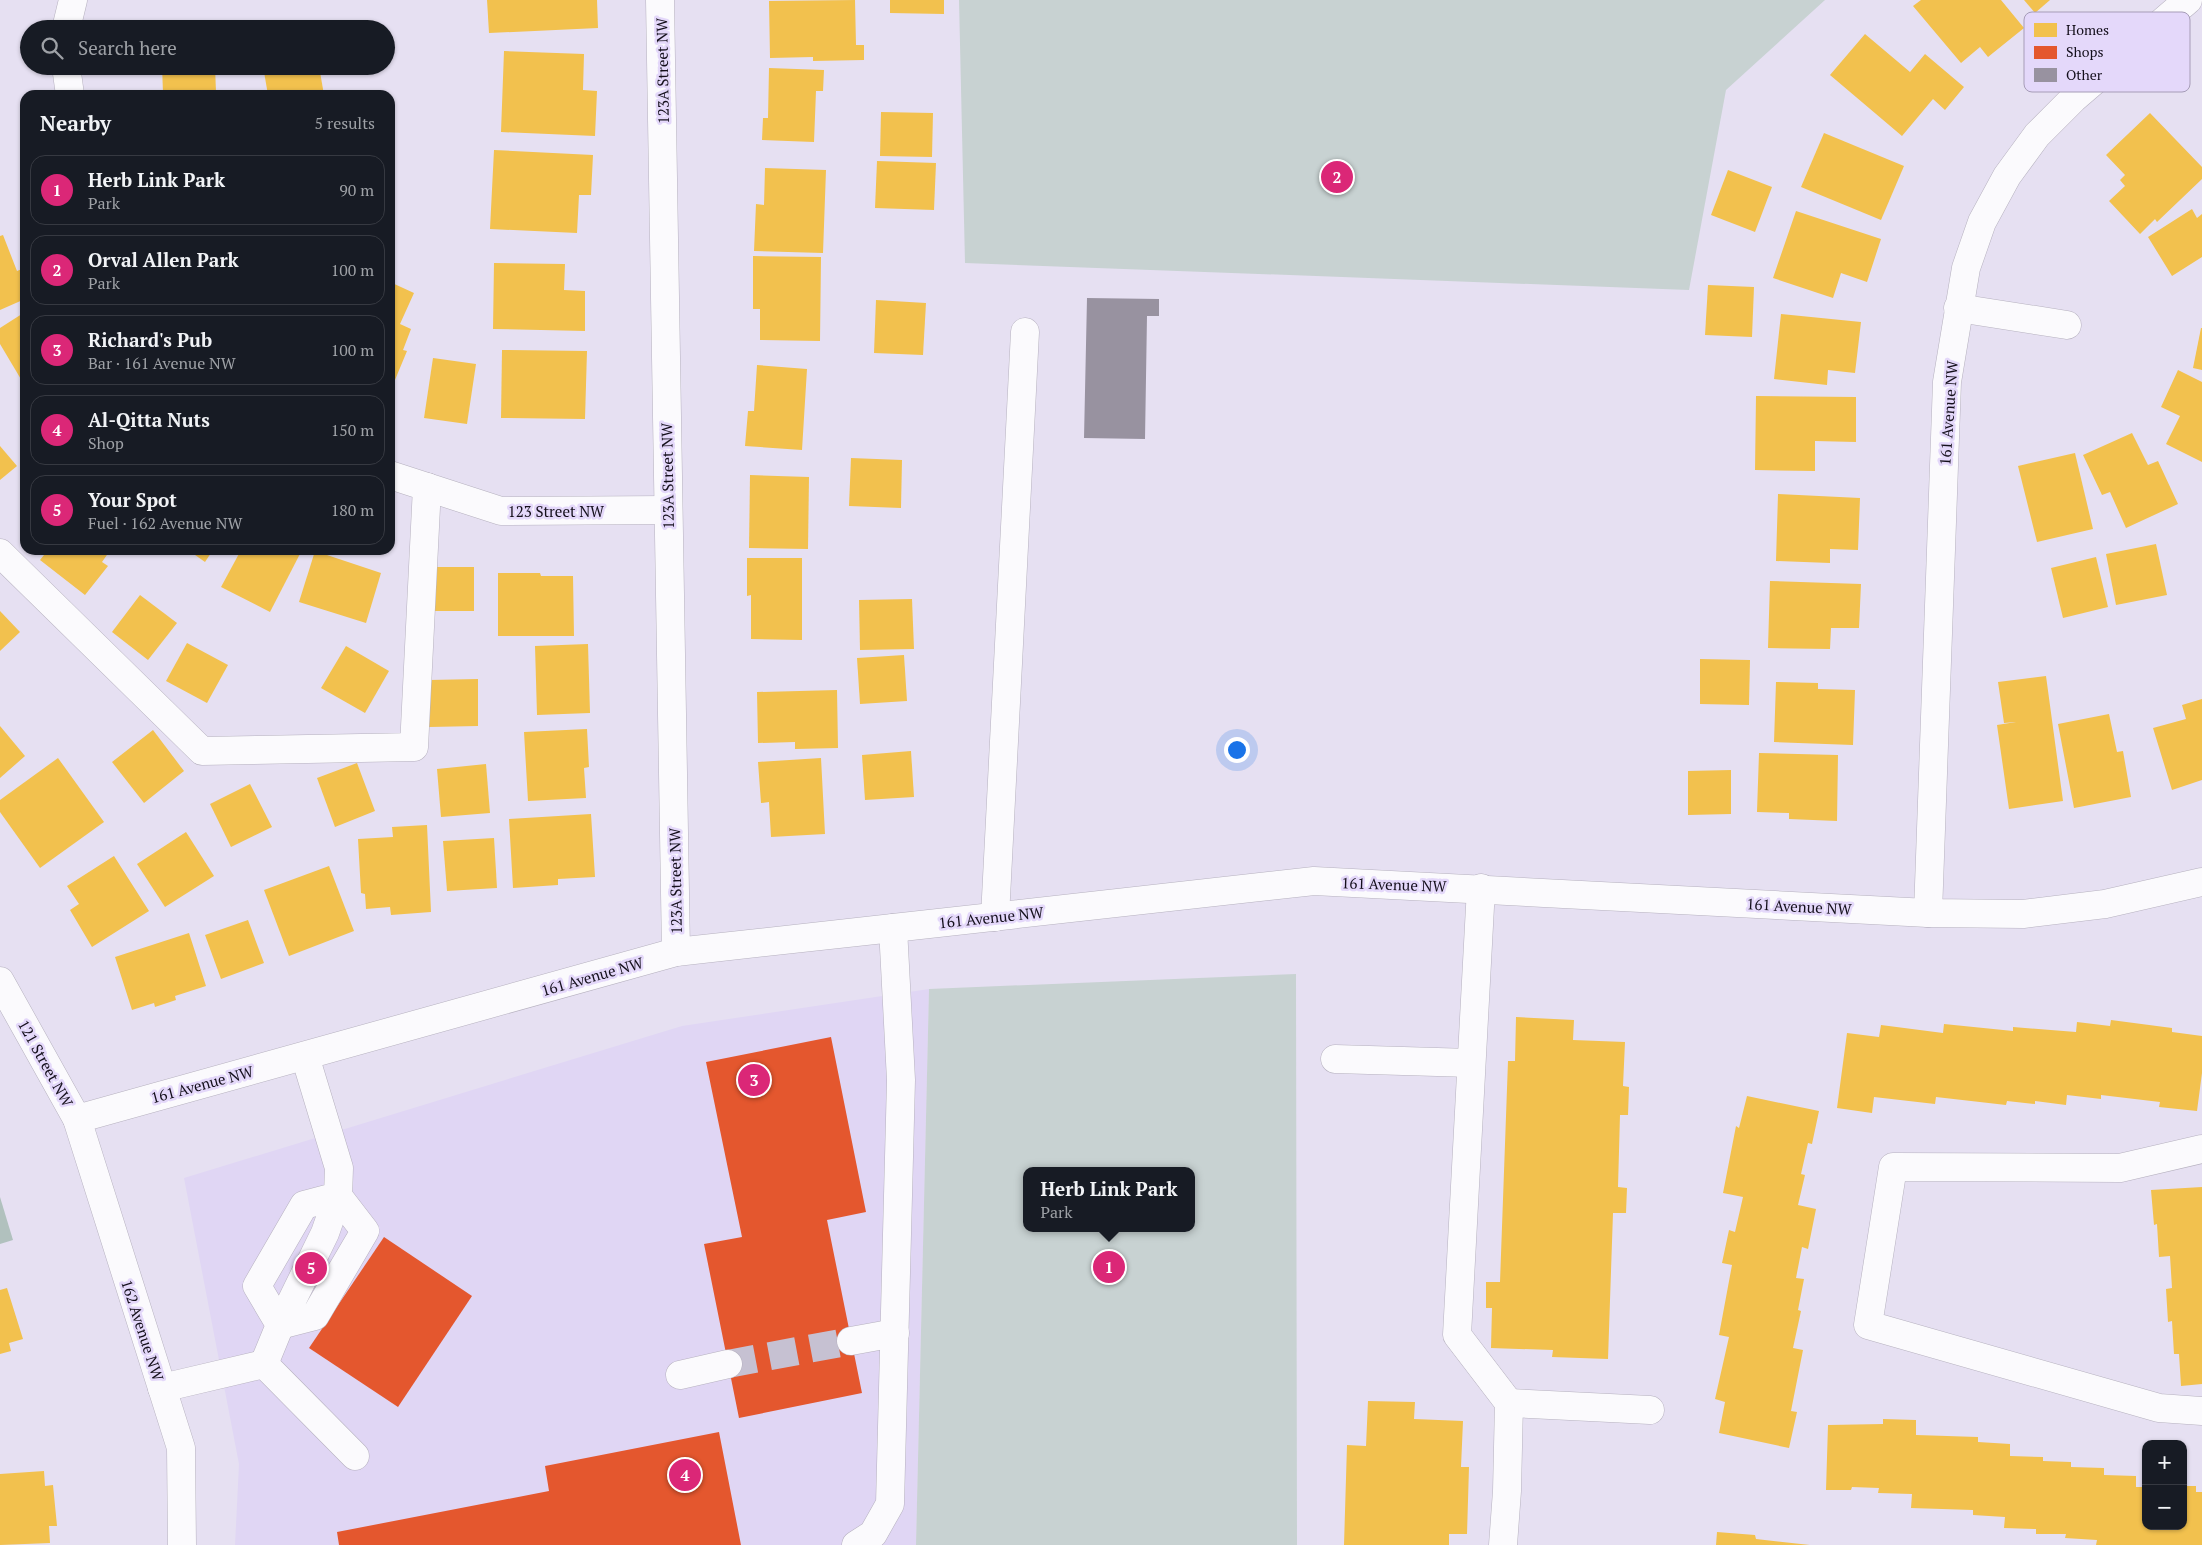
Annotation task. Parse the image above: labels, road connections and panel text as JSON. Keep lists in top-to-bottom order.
{
  "streets": {
    "street": [
      "123A Street NW",
      "161 Avenue NW",
      "123 Street NW",
      "121 Street NW",
      "162 Avenue NW"
    ]
  },
  "crossings": [
    ["123A Street NW", "161 Avenue NW"],
    ["123A Street NW", "123 Street NW"],
    ["161 Avenue NW", "121 Street NW"],
    ["161 Avenue NW", "162 Avenue NW"],
    ["121 Street NW", "162 Avenue NW"]
  ],
  "legend": ["Homes", "Shops", "Other"],
  "page": {
    "search": "Search here",
    "heading": ["Nearby", "5 results"],
    "list": [
      {
        "mark": "1",
        "name": "Herb Link Park",
        "note": "Park",
        "value": "90 m"
      },
      {
        "mark": "2",
        "name": "Orval Allen Park",
        "note": "Park",
        "value": "100 m"
      },
      {
        "mark": "3",
        "name": "Richard's Pub",
        "note": "Bar · 161 Avenue NW",
        "value": "100 m"
      },
      {
        "mark": "4",
        "name": "Al-Qitta Nuts",
        "note": "Shop",
        "value": "150 m"
      },
      {
        "mark": "5",
        "name": "Your Spot",
        "note": "Fuel · 162 Avenue NW",
        "value": "180 m"
      }
    ],
    "pins": [
      "2",
      "3",
      "1",
      "5",
      "4"
    ],
    "popup": ["Herb Link Park", "Park"],
    "map_buttons": ["+", "−"]
  }
}
